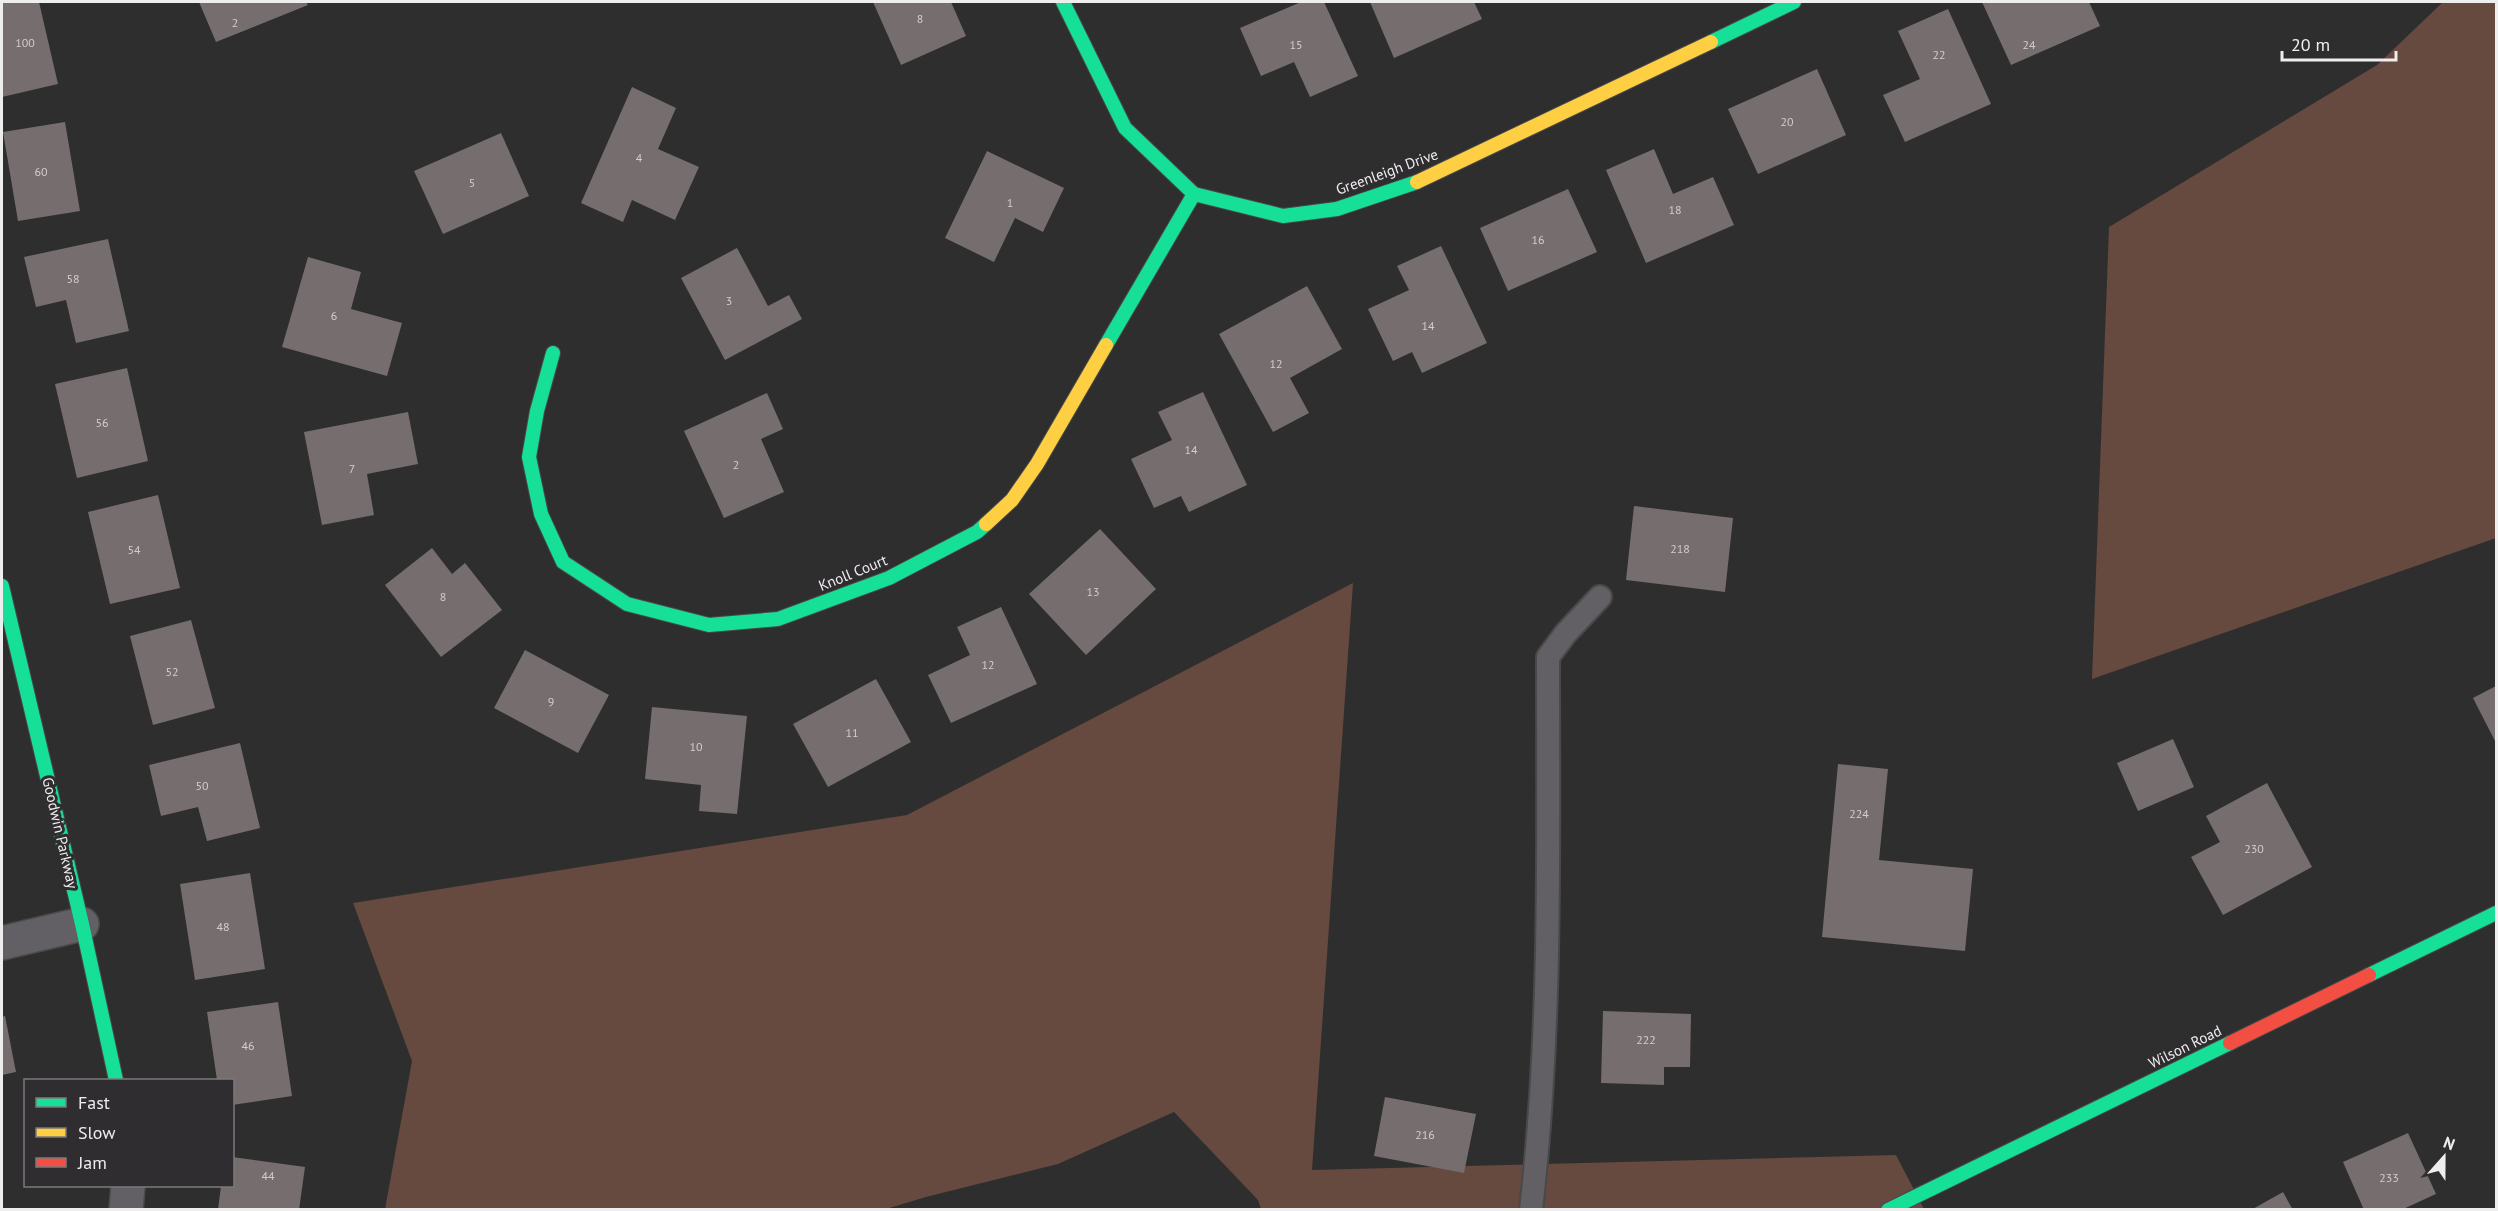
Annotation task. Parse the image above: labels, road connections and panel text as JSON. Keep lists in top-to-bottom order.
{
  "streets": {
    "street": [
      "Greenleigh Drive",
      "Knoll Court",
      "Goodwin Parkway",
      "Wilson Road"
    ]
  },
  "crossings": [
    ["Greenleigh Drive", "Knoll Court"]
  ],
  "house_numbers": [
    "8",
    "2",
    "100",
    "15",
    "24",
    "22",
    "20",
    "4",
    "60",
    "5",
    "1",
    "18",
    "16",
    "58",
    "3",
    "6",
    "14",
    "12",
    "56",
    "14",
    "2",
    "7",
    "218",
    "54",
    "13",
    "8",
    "12",
    "52",
    "9",
    "11",
    "10",
    "50",
    "224",
    "230",
    "48",
    "222",
    "46",
    "216",
    "44",
    "233"
  ],
  "legend": ["Fast", "Slow", "Jam"],
  "scale_bar": "20 m",
  "north": "top"
}
